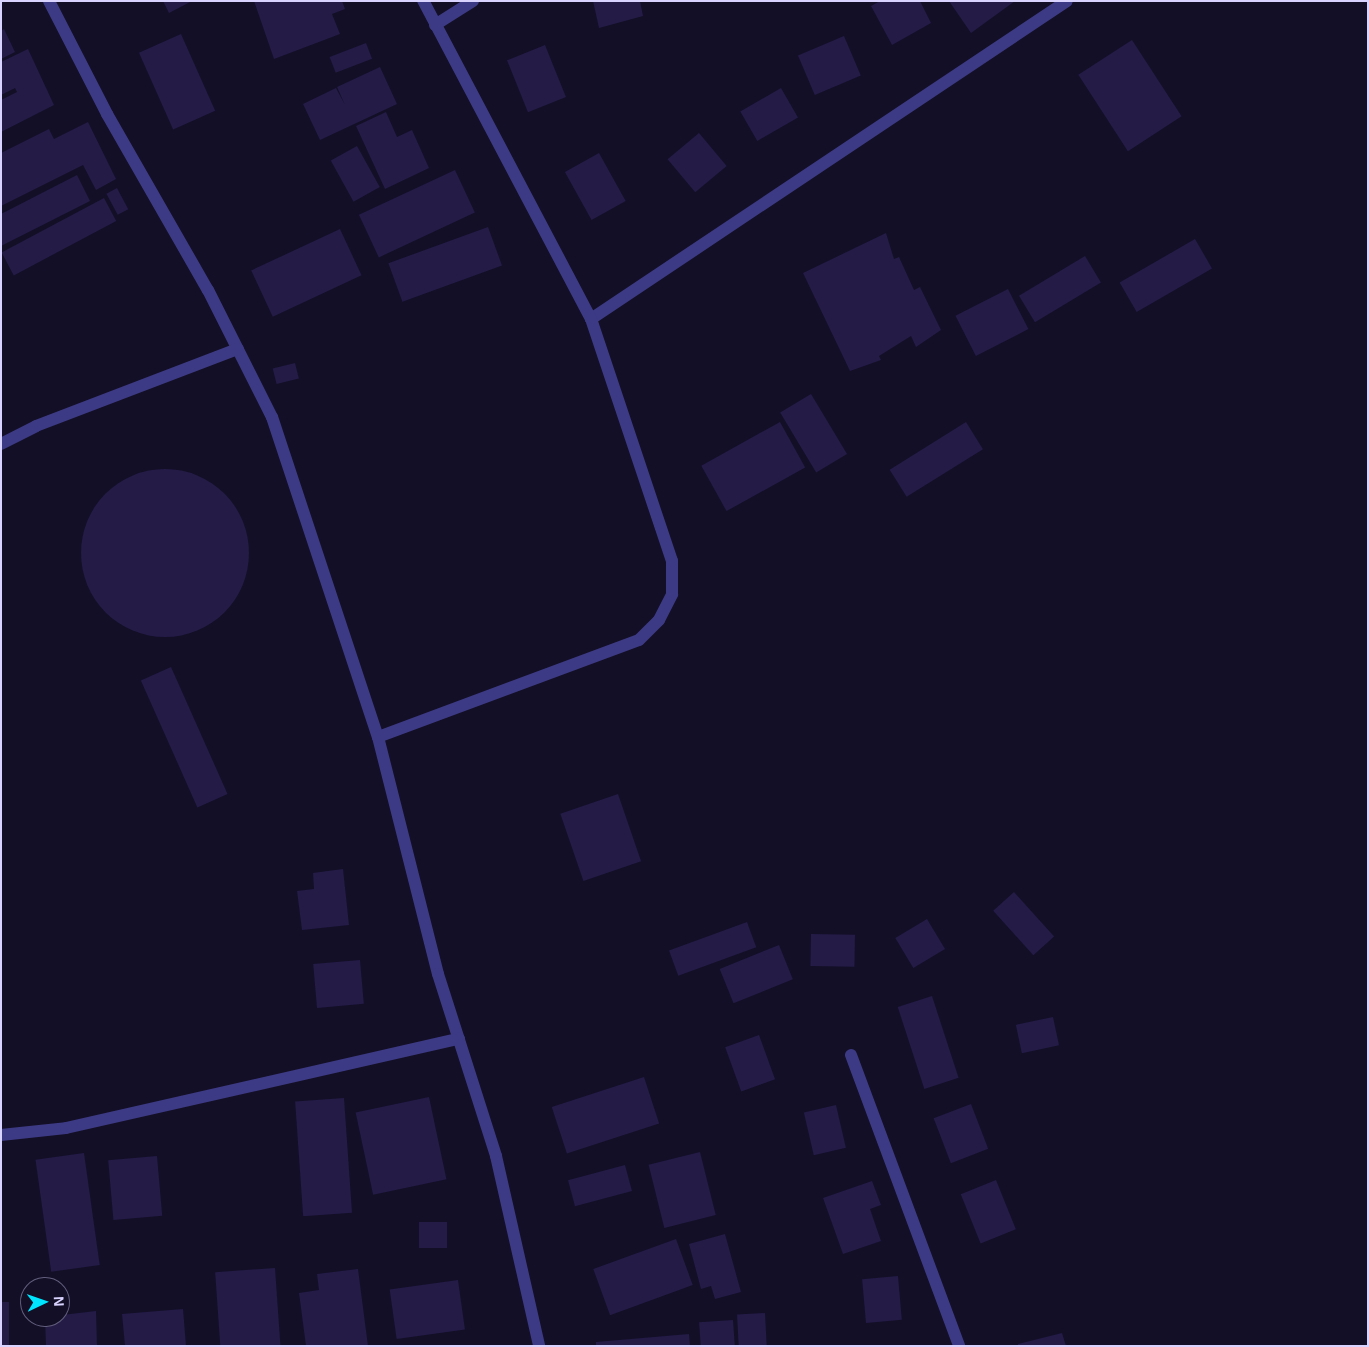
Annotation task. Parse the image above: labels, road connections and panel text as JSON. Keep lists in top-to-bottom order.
{
  "north": "right"
}
